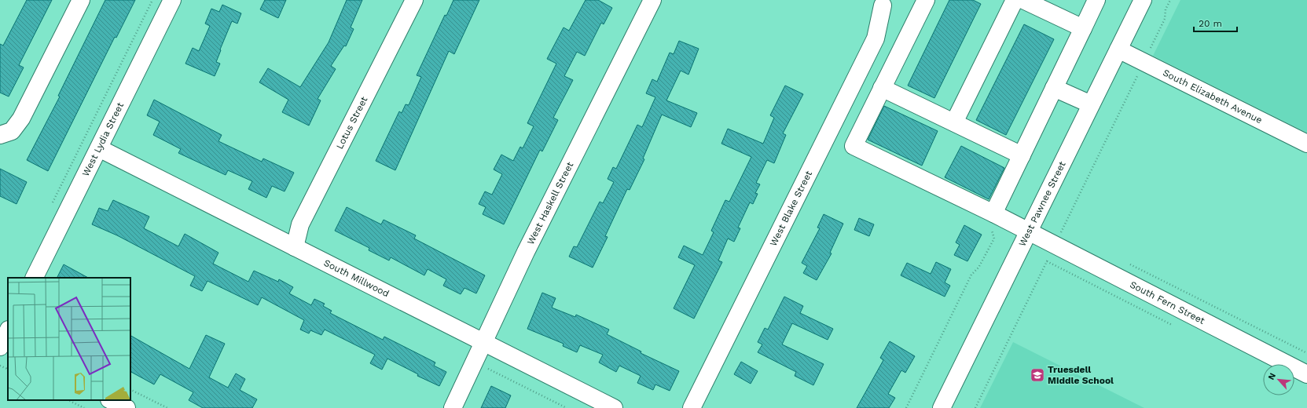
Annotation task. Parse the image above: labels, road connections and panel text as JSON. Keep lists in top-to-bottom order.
{
  "streets": {
    "street": [
      "South Elizabeth Avenue",
      "Lotus Street",
      "West Lydia Street",
      "West Haskell Street",
      "West Pawnee Street",
      "West Blake Street",
      "South Millwood",
      "South Fern Street"
    ]
  },
  "crossings": [
    ["South Elizabeth Avenue", "West Pawnee Street"],
    ["Lotus Street", "South Millwood"],
    ["West Lydia Street", "South Millwood"],
    ["West Haskell Street", "South Millwood"],
    ["West Pawnee Street", "South Fern Street"]
  ],
  "places": {
    "school or university": ["Truesdell Middle School"]
  },
  "scale_bar": "20 m",
  "north": "top left"
}
